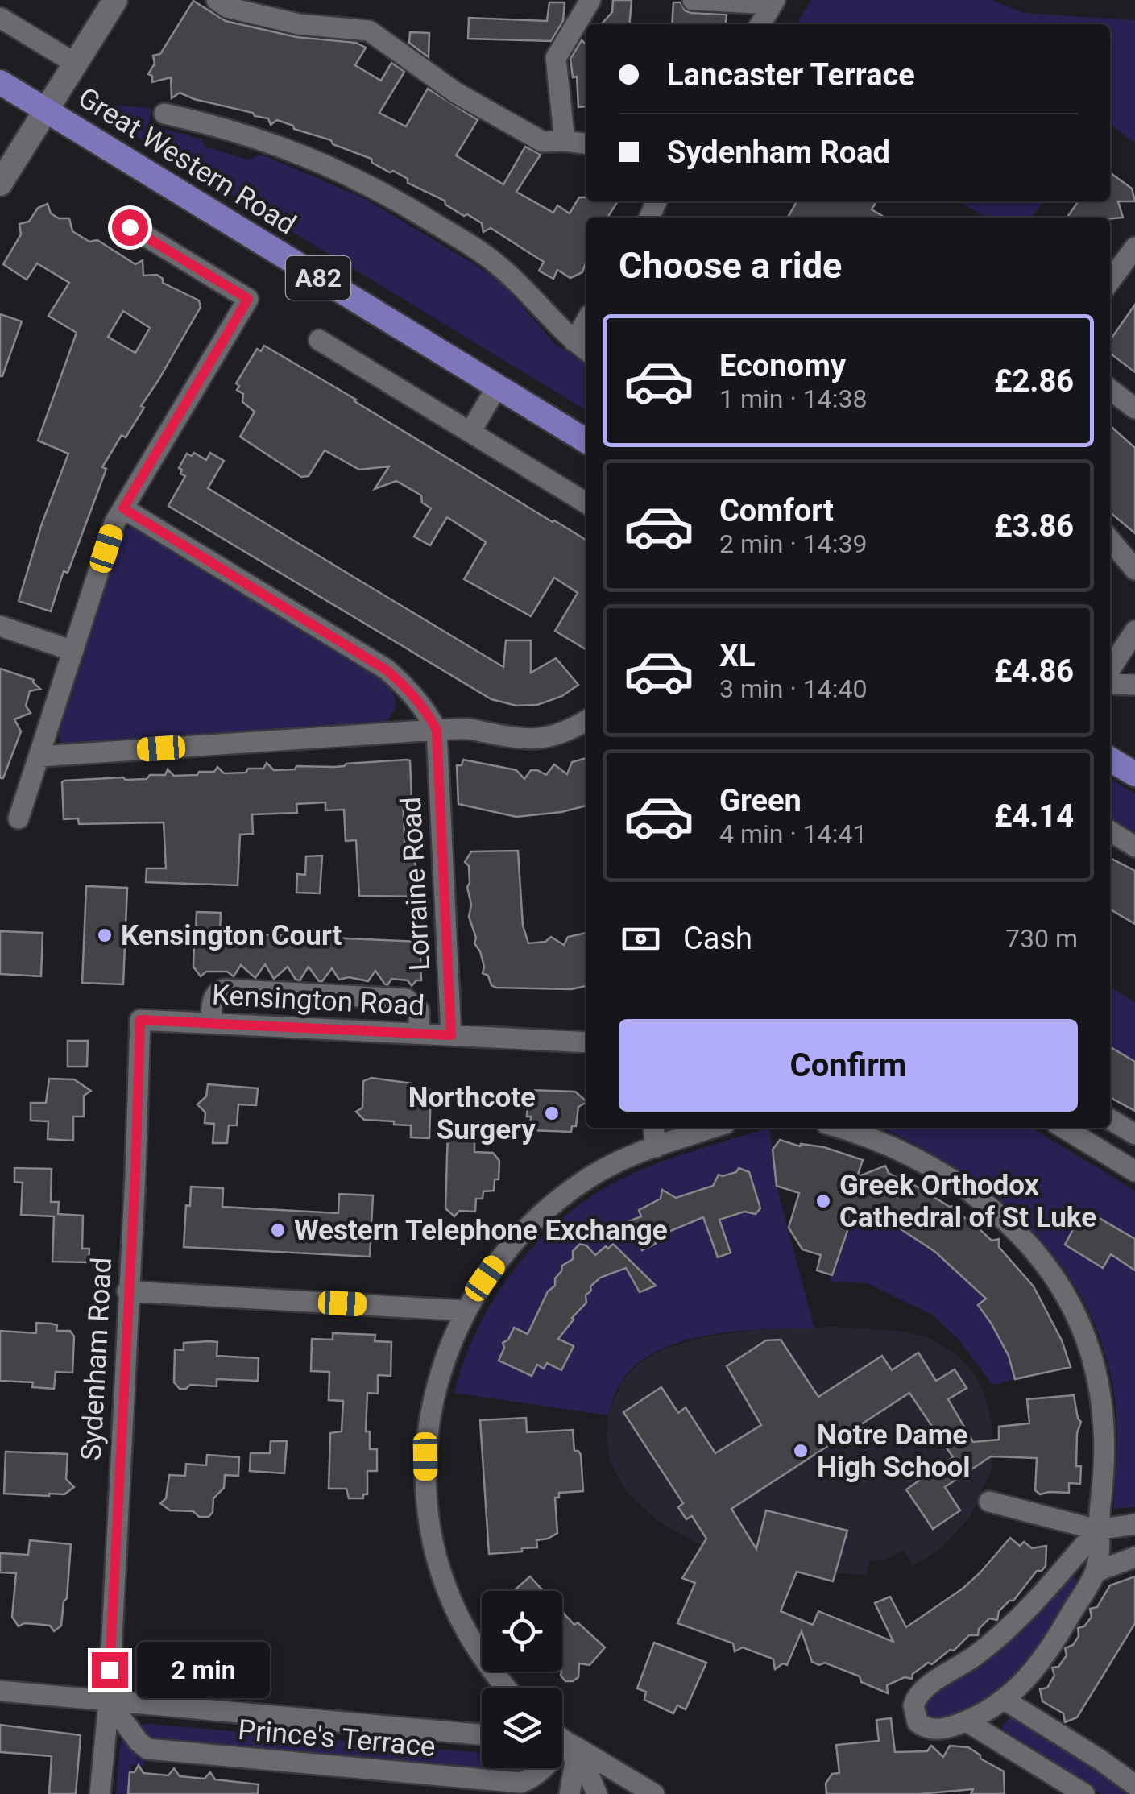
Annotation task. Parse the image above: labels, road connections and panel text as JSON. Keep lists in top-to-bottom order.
{
  "streets": {
    "main road": ["Great Western Road", "A82"],
    "street": [
      "Lorraine Road",
      "Kensington Road",
      "Sydenham Road",
      "Prince's Terrace"
    ]
  },
  "crossings": [
    ["Lorraine Road", "Kensington Road"],
    ["Kensington Road", "Sydenham Road"],
    ["Sydenham Road", "Prince's Terrace"]
  ],
  "places": [
    "Kensington Court",
    "Northcote Surgery",
    "Greek Orthodox Cathedral of St Luke",
    "Western Telephone Exchange",
    "Notre Dame High School"
  ],
  "page": {
    "banner": ["Lancaster Terrace", "Sydenham Road"],
    "heading": "Choose a ride",
    "list": [
      {
        "name": "Economy",
        "note": "1 min · 14:38",
        "value": "£2.86"
      },
      {
        "name": "Comfort",
        "note": "2 min · 14:39",
        "value": "£3.86"
      },
      {
        "name": "XL",
        "note": "3 min · 14:40",
        "value": "£4.86"
      },
      {
        "name": "Green",
        "note": "4 min · 14:41",
        "value": "£4.14"
      }
    ],
    "pay": ["Cash", "730 m"],
    "buttons": "Confirm",
    "bubble": "2 min"
  }
}
